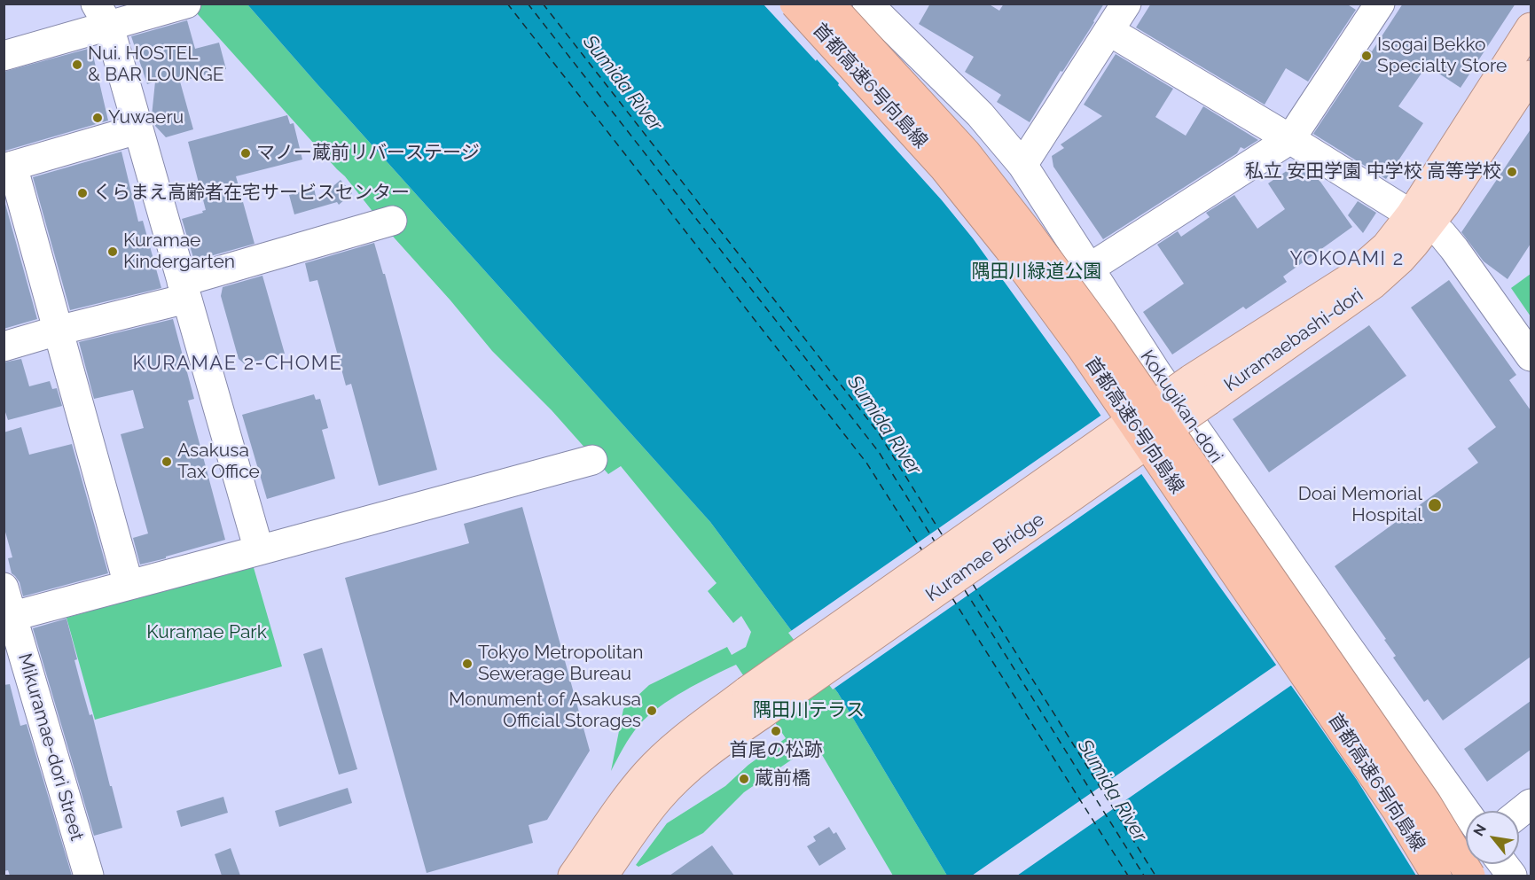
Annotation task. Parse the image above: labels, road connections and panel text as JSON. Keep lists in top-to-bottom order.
{
  "streets": {
    "highway": ["首都高速6号向島線"],
    "main road": ["Kuramaebashi-dori", "Kuramae Bridge"],
    "street": ["Kokugikan-dori", "Mikuramae-dori Street"]
  },
  "crossings": [
    ["Kuramaebashi-dori", "Kuramae Bridge"]
  ],
  "districts": ["YOKOAMI 2", "KURAMAE 2-CHOME"],
  "water": ["Sumida River"],
  "parks": ["隅田川緑道公園", "Kuramae Park", "隅田川テラス"],
  "places": [
    "Isogai Bekko Specialty Store",
    "Nui. HOSTEL & BAR LOUNGE",
    "Yuwaeru",
    "マノー蔵前リバーステージ",
    "私立 安田学園 中学校 高等学校",
    "くらまえ高齢者在宅サービスセンター",
    "Kuramae Kindergarten",
    "Asakusa Tax Office",
    "Doai Memorial Hospital",
    "Tokyo Metropolitan Sewerage Bureau",
    "Monument of Asakusa Official Storages",
    "首尾の松跡",
    "蔵前橋"
  ],
  "north": "top left"
}
